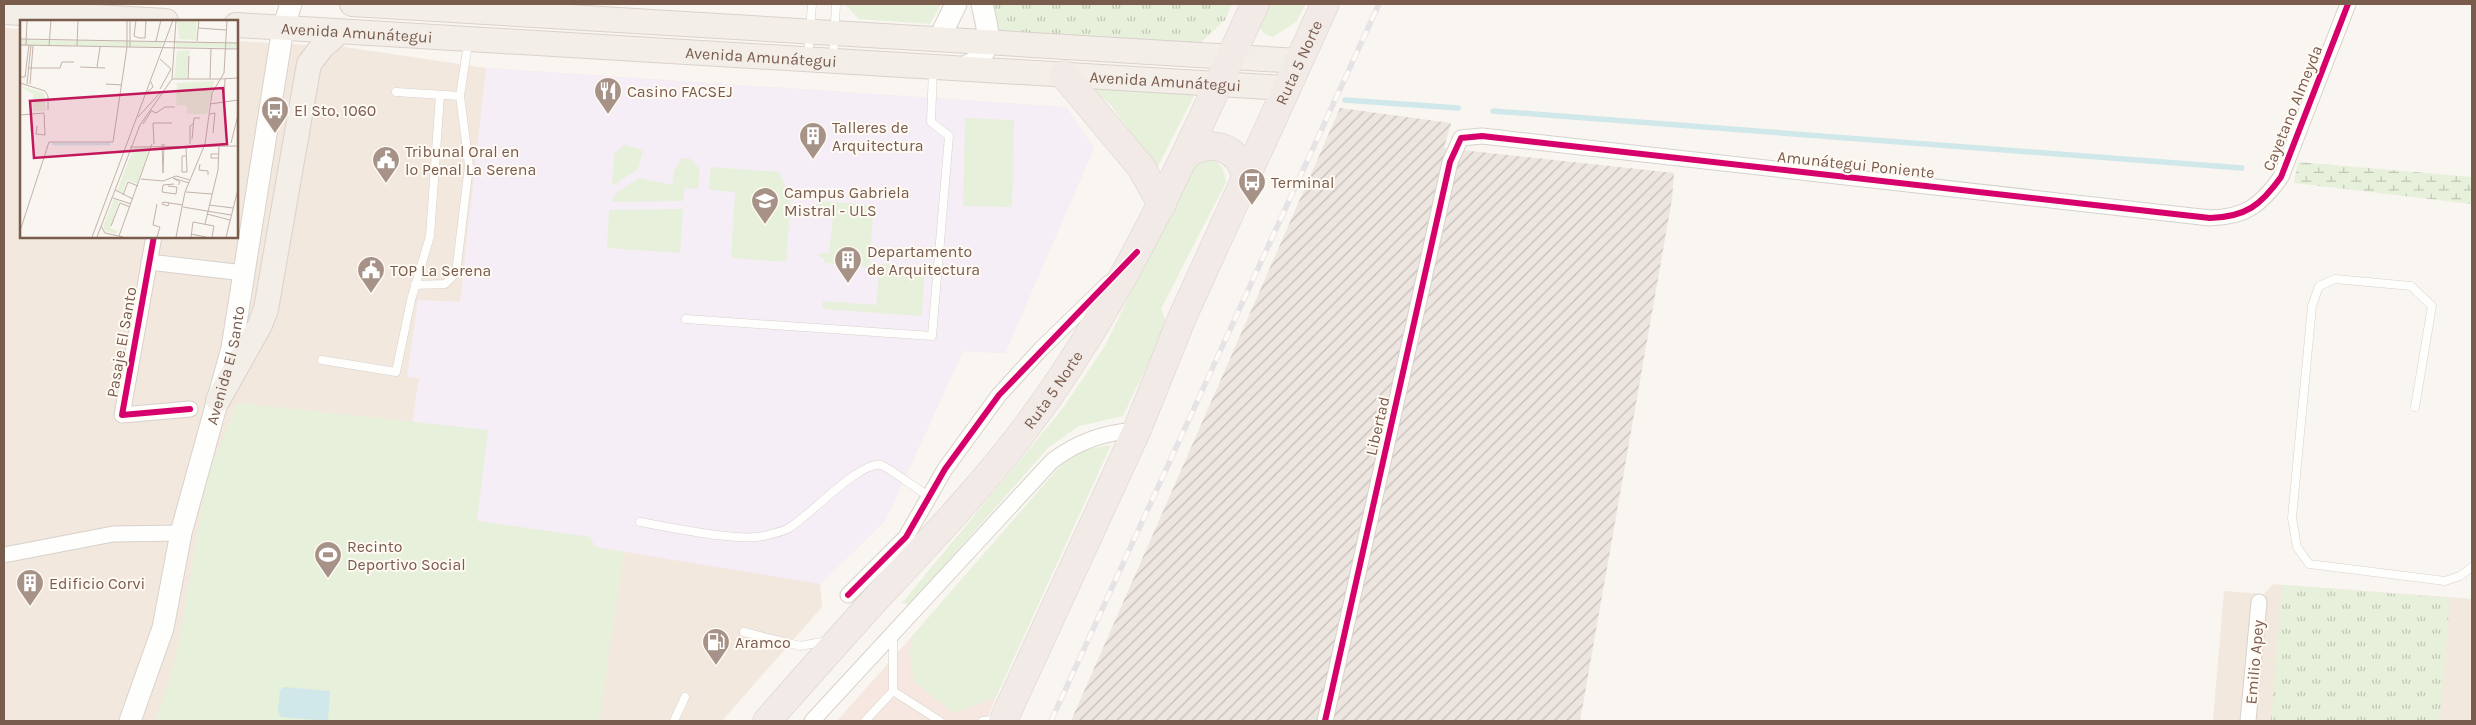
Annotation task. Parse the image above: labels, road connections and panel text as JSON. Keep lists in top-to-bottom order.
{
  "streets": {
    "highway": ["Ruta 5 Norte"],
    "main road": ["Avenida Amunátegui", "Avenida El Santo"],
    "street": [
      "Cayetano Almeyda",
      "Amunátegui Poniente",
      "Pasaje El Santo",
      "Libertad",
      "Emilio Apey"
    ]
  },
  "crossings": [
    ["Avenida Amunátegui", "Ruta 5 Norte"],
    ["Avenida Amunátegui", "Avenida El Santo"],
    ["Cayetano Almeyda", "Amunátegui Poniente"],
    ["Amunátegui Poniente", "Libertad"]
  ],
  "places": {
    "restaurant": ["Casino FACSEJ"],
    "bus stop": ["El Sto, 1060", "Terminal"],
    "building": ["Talleres de Arquitectura", "Departamento de Arquitectura", "Edificio Corvi"],
    "public building": ["Tribunal Oral en lo Penal La Serena", "TOP La Serena"],
    "school or university": ["Campus Gabriela Mistral - ULS"],
    "sports": ["Recinto Deportivo Social"],
    "fuel station": ["Aramco"]
  }
}
